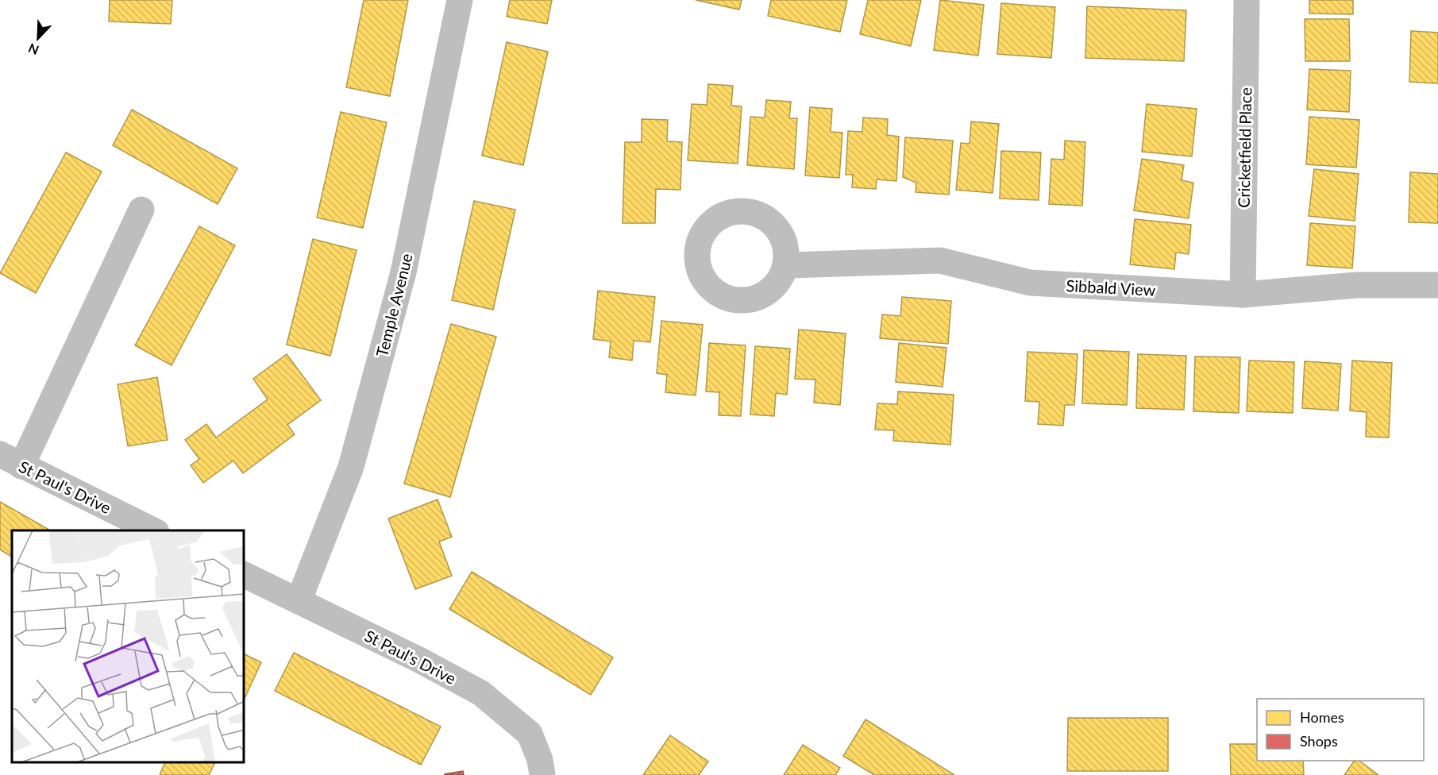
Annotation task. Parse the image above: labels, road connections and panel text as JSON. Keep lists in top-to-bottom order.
{
  "streets": {
    "street": [
      "Cricketfield Place",
      "Sibbald View",
      "Temple Avenue",
      "St Paul's Drive"
    ]
  },
  "crossings": [
    ["Cricketfield Place", "Sibbald View"],
    ["Temple Avenue", "St Paul's Drive"]
  ],
  "legend": ["Homes", "Shops"],
  "north": "bottom left"
}
